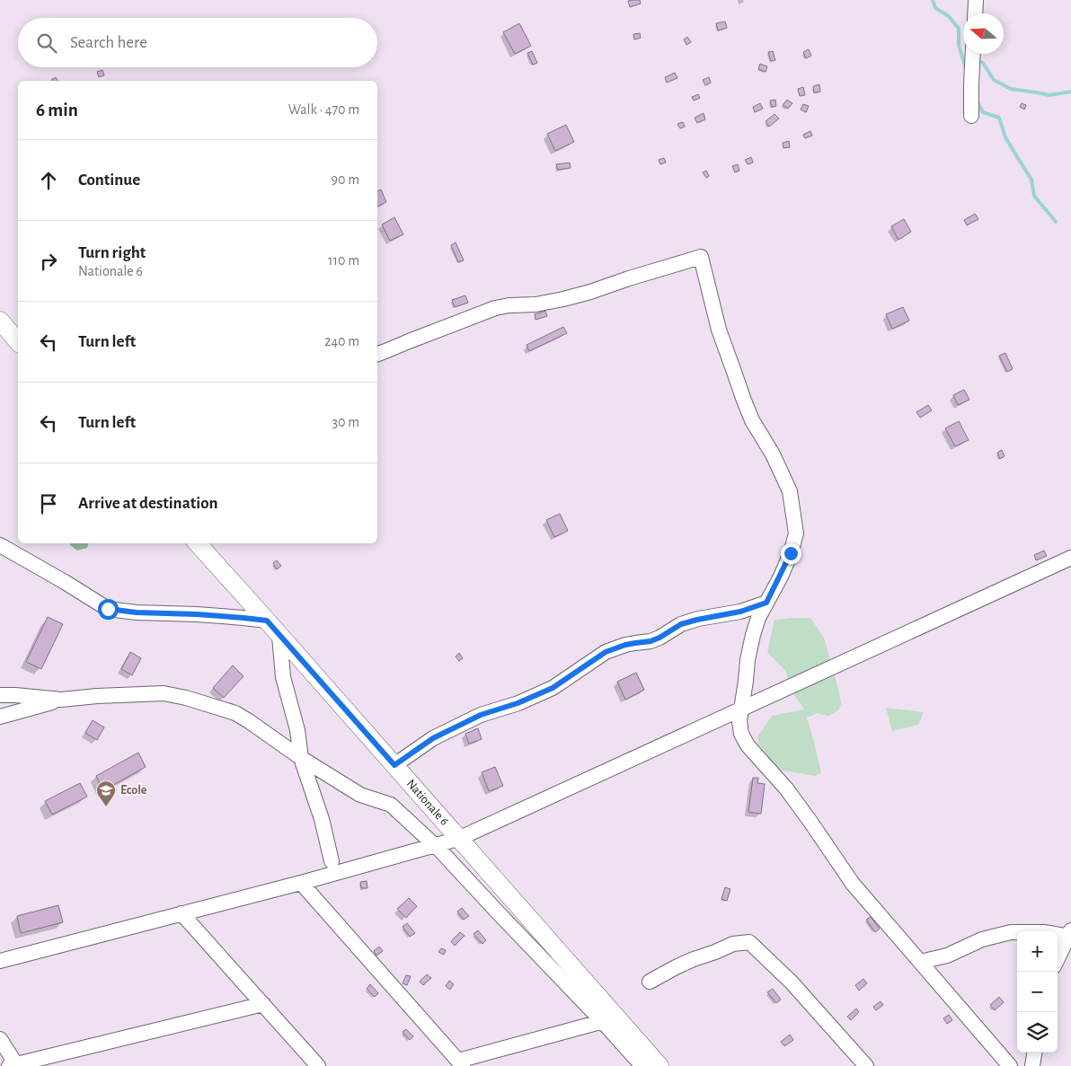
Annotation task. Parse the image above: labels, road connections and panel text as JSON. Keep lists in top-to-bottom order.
{
  "streets": {
    "main road": ["Nationale 6"]
  },
  "places": {
    "school or university": ["Ecole"]
  },
  "north": "left",
  "page": {
    "search": "Search here",
    "heading": ["6 min", "Walk · 470 m"],
    "list": [
      ["Continue", "90 m"],
      ["Turn right", "Nationale 6", "110 m"],
      ["Turn left", "240 m"],
      ["Turn left", "30 m"],
      "Arrive at destination"
    ],
    "map_buttons": ["+", "−"]
  }
}
